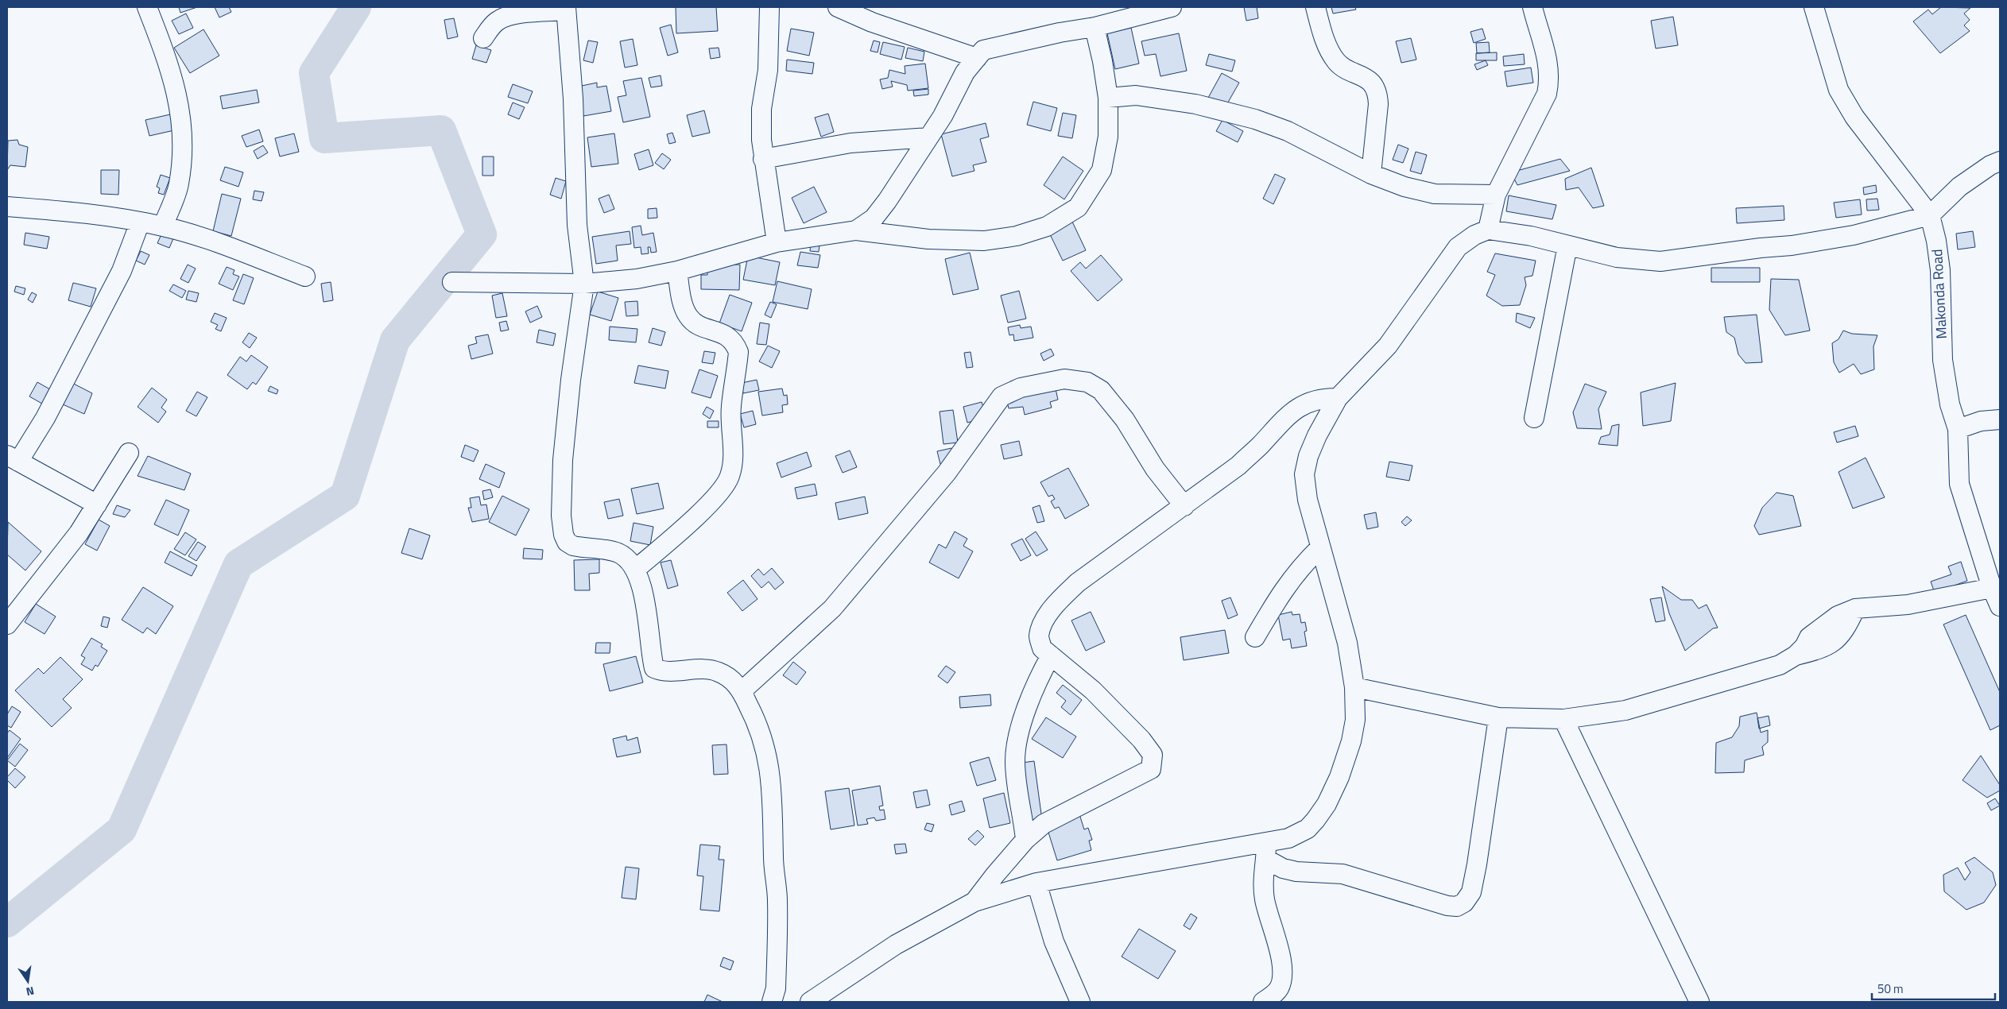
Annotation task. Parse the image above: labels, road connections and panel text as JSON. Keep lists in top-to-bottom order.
{
  "streets": {
    "street": ["Makonda Road"]
  },
  "scale_bar": "50 m",
  "north": "bottom"
}
